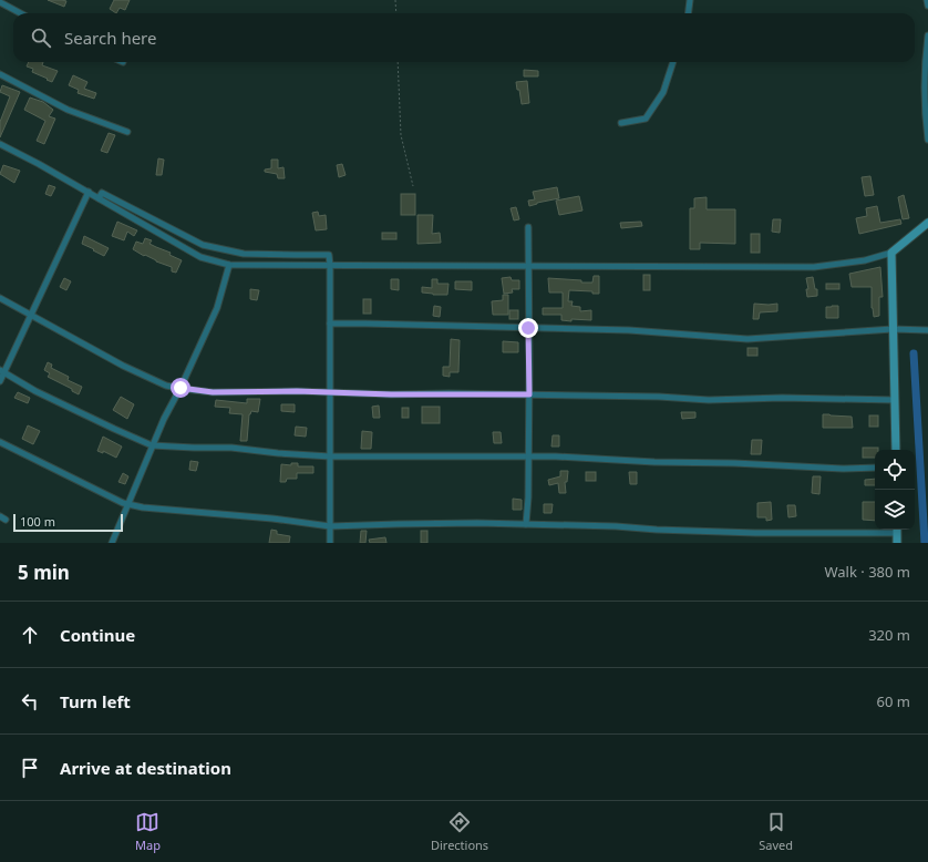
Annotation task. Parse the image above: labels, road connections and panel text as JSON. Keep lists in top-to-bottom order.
{
  "scale_bar": "100 m",
  "page": {
    "search": "Search here",
    "scale": "100 m",
    "heading": ["5 min", "Walk · 380 m"],
    "list": [
      ["Continue", "320 m"],
      ["Turn left", "60 m"],
      "Arrive at destination"
    ],
    "nav": ["Map", "Directions", "Saved"]
  }
}
